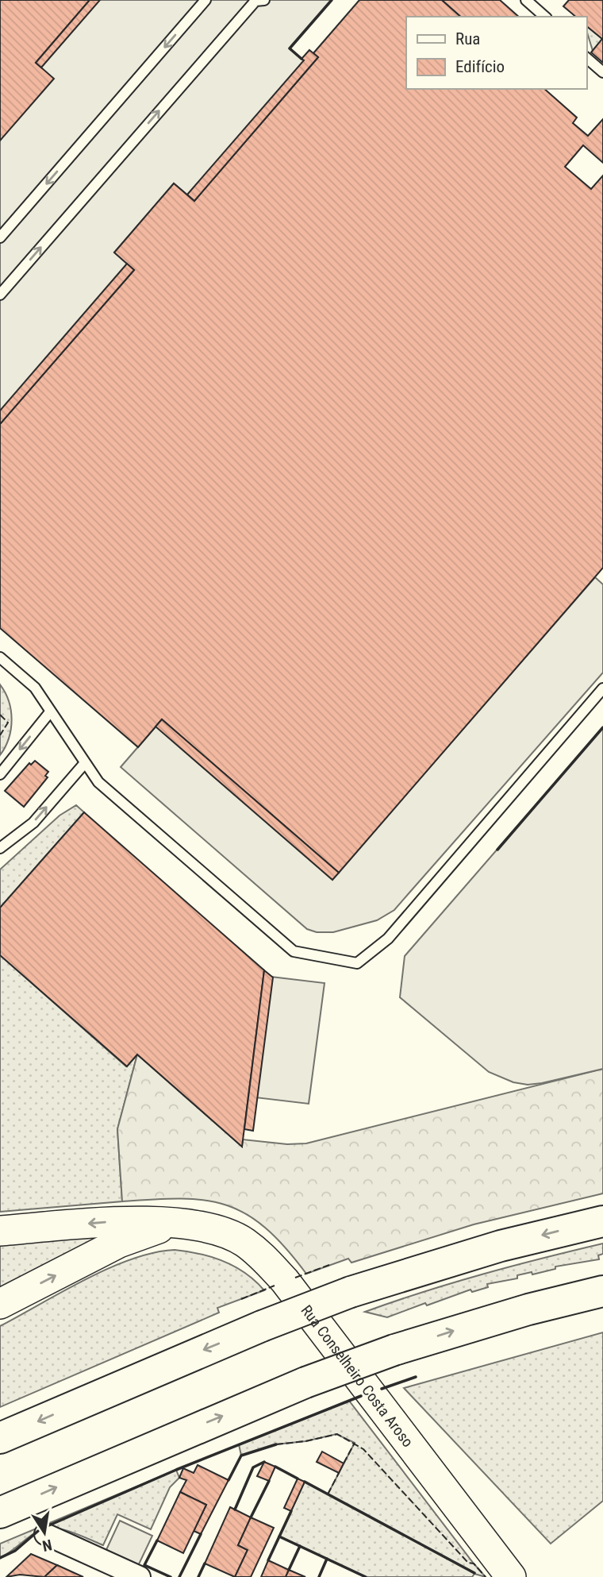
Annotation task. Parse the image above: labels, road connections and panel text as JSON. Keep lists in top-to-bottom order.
{
  "streets": {
    "main road": ["Rua Conselheiro Costa Aroso"]
  },
  "legend": ["Rua", "Edifício"],
  "north": "bottom"
}
